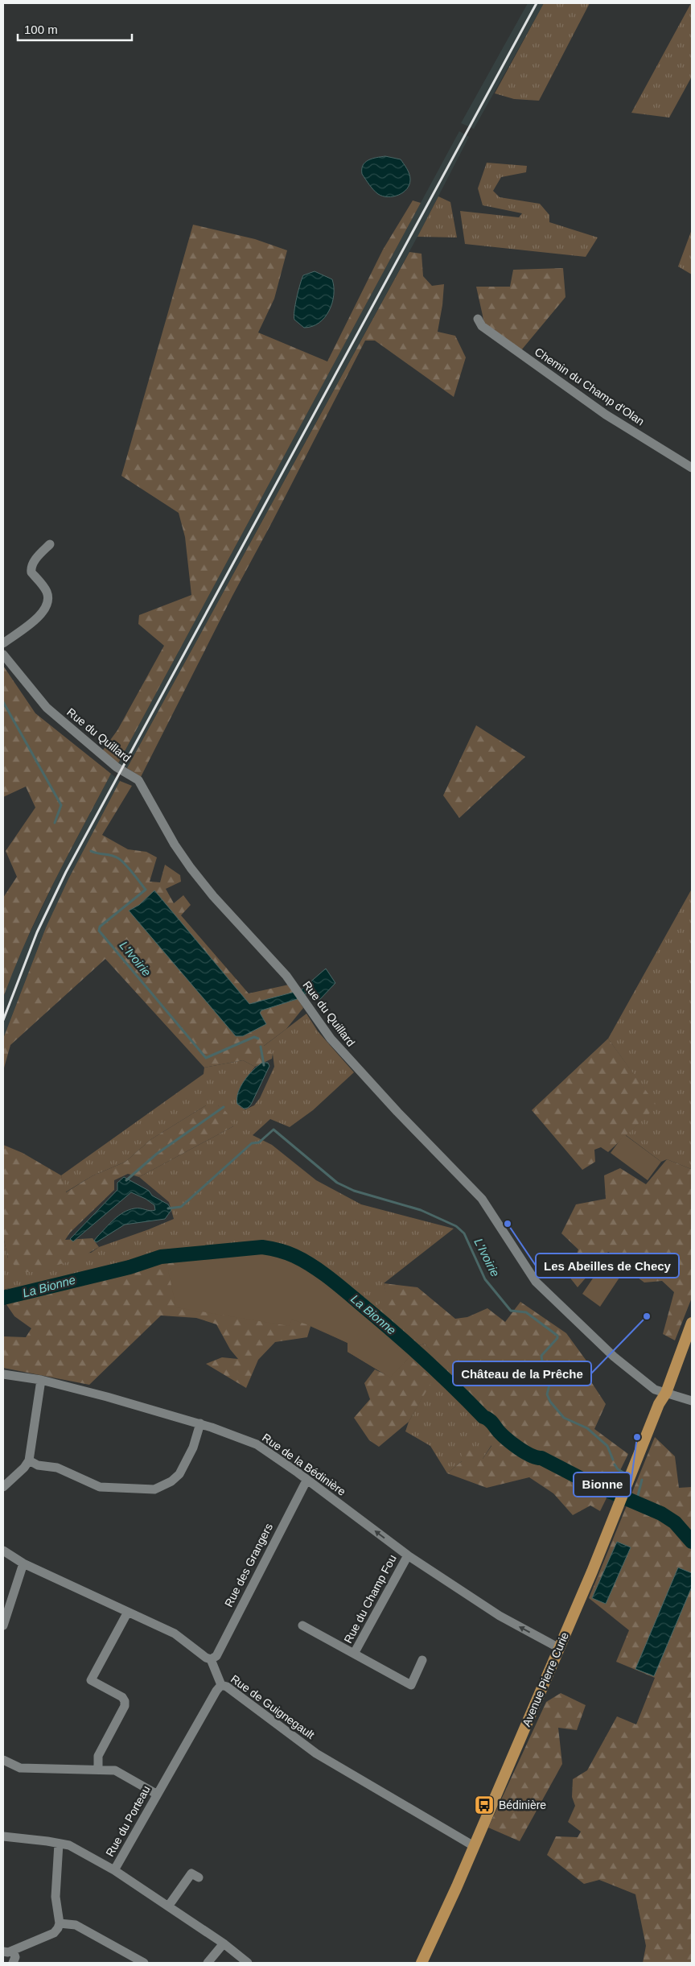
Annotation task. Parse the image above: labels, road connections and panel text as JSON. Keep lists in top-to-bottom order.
{
  "streets": {
    "main road": ["Avenue Pierre Curie"],
    "street": [
      "Chemin du Champ d'Olan",
      "Rue du Quillard",
      "Rue de la Bédinière",
      "Rue des Grangers",
      "Rue du Champ Fou",
      "Rue de Guignegault",
      "Rue du Porteau"
    ]
  },
  "crossings": [
    ["Rue du Quillard", "Avenue Pierre Curie"],
    ["Rue de la Bédinière", "Rue des Grangers"],
    ["Rue de la Bédinière", "Rue du Champ Fou"],
    ["Rue de la Bédinière", "Avenue Pierre Curie"],
    ["Rue des Grangers", "Rue de Guignegault"],
    ["Avenue Pierre Curie", "Rue de Guignegault"],
    ["Rue de Guignegault", "Rue du Porteau"]
  ],
  "one_way": ["Rue de la Bédinière"],
  "water": ["L'Ivoirie", "La Bionne"],
  "places": {
    "other": ["Les Abeilles de Checy", "Château de la Prêche", "Bionne"],
    "bus stop": ["Bédinière"]
  },
  "scale_bar": "100 m"
}
